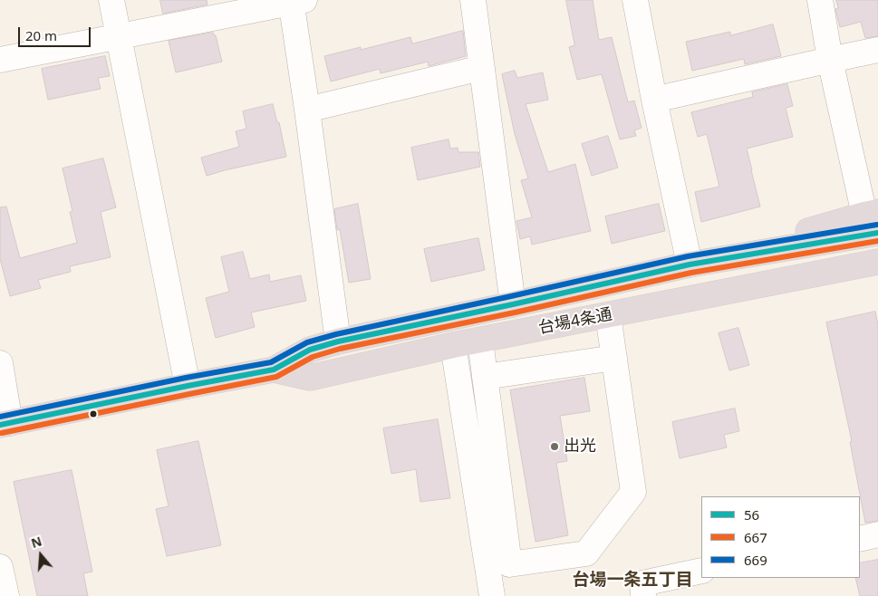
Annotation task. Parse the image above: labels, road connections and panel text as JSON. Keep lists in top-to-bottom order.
{
  "streets": {
    "highway": ["台場4条通"]
  },
  "districts": ["台場一条五丁目"],
  "places": ["出光"],
  "lines": ["transit line 669", "transit line 56", "transit line 667"],
  "legend": ["56", "667", "669"],
  "scale_bar": "20 m",
  "north": "top"
}
